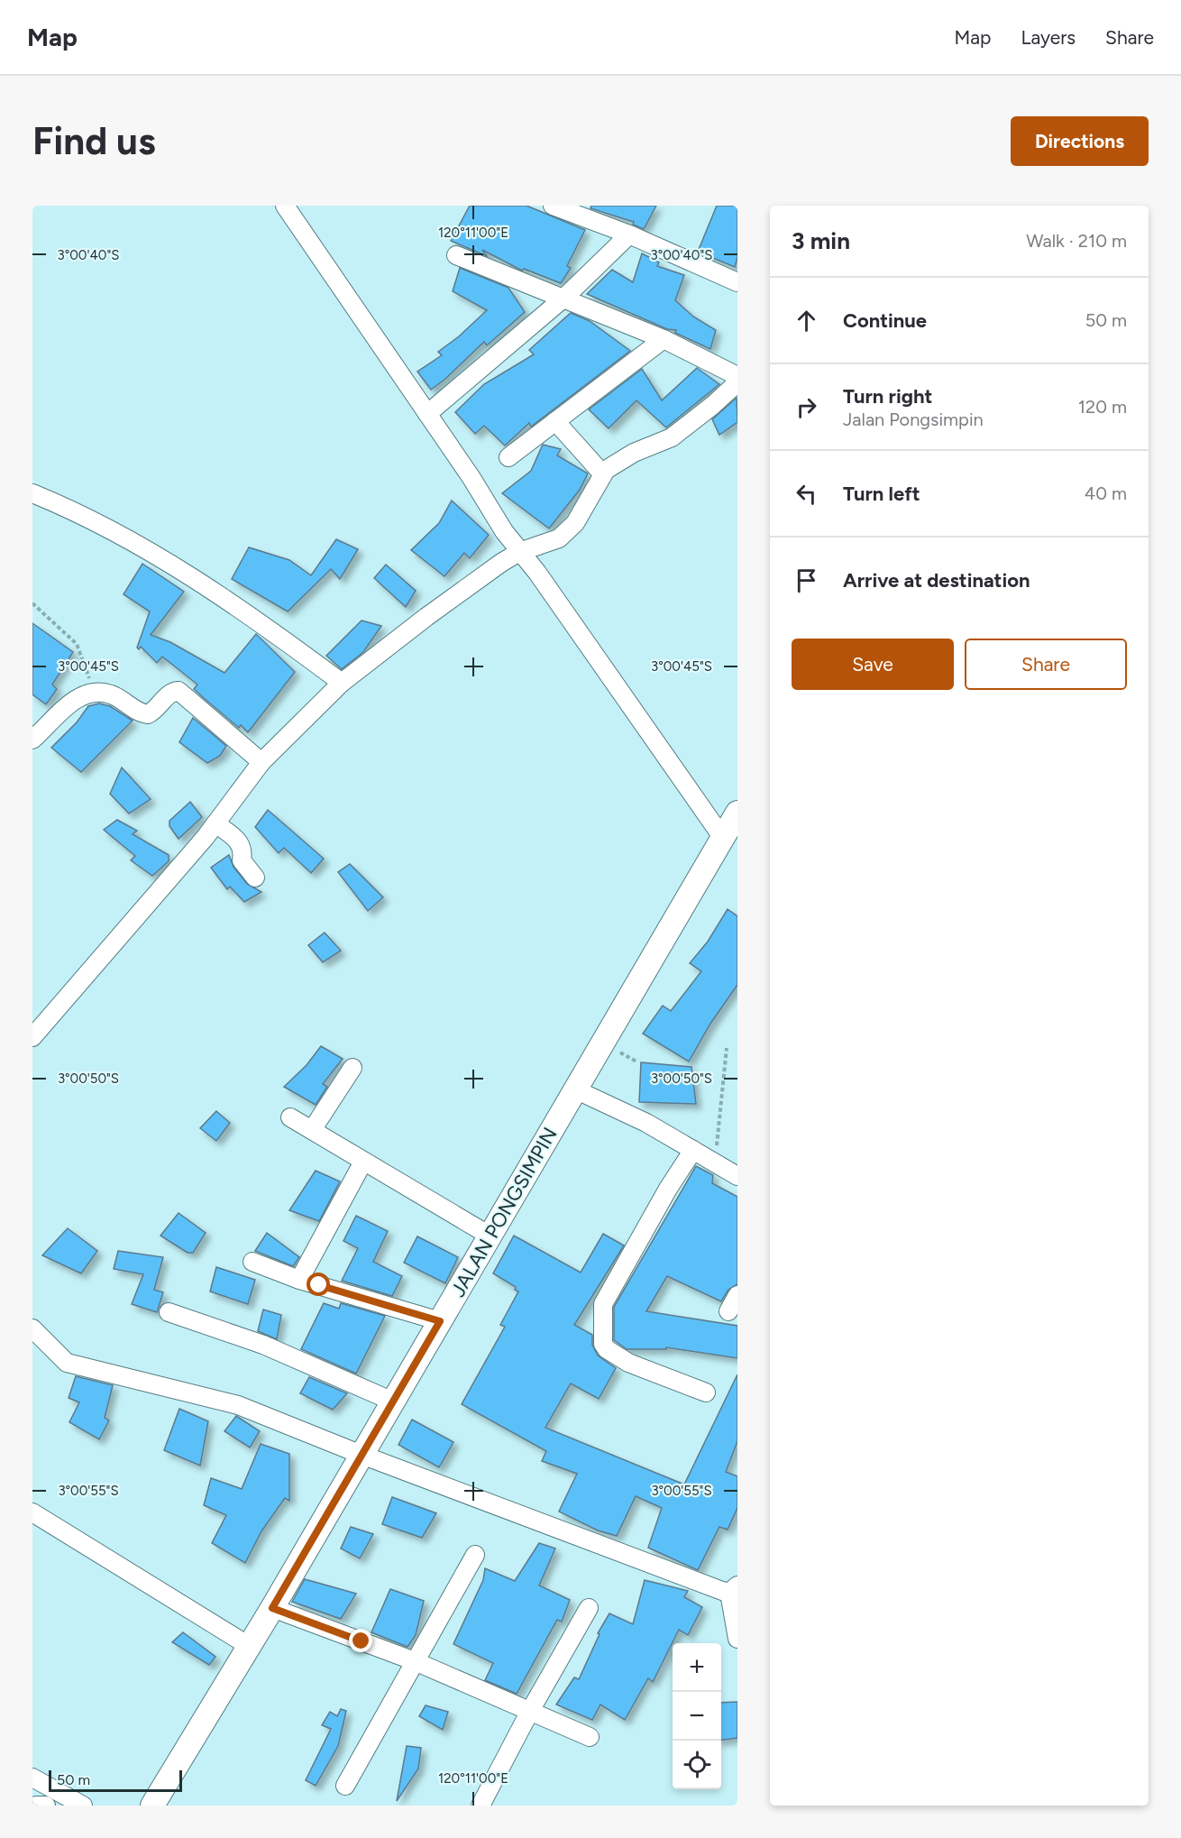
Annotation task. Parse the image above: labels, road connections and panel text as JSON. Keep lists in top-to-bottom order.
{
  "streets": {
    "main road": ["JALAN PONGSIMPIN"]
  },
  "scale_bar": "50 m",
  "page": {
    "header": "Map",
    "nav": ["Map", "Layers", "Share"],
    "buttons": [
      "Directions",
      ["Save", "Share"]
    ],
    "title": "Find us",
    "heading": ["3 min", "Walk · 210 m"],
    "list": [
      ["Continue", "50 m"],
      ["Turn right", "Jalan Pongsimpin", "120 m"],
      ["Turn left", "40 m"],
      "Arrive at destination"
    ],
    "map_buttons": ["+", "−"],
    "scale": "50 m"
  },
  "coordinates": [
    "120°11'00\"E",
    "3°00'40\"S",
    "3°00'45\"S",
    "3°00'50\"S",
    "3°00'55\"S"
  ]
}
